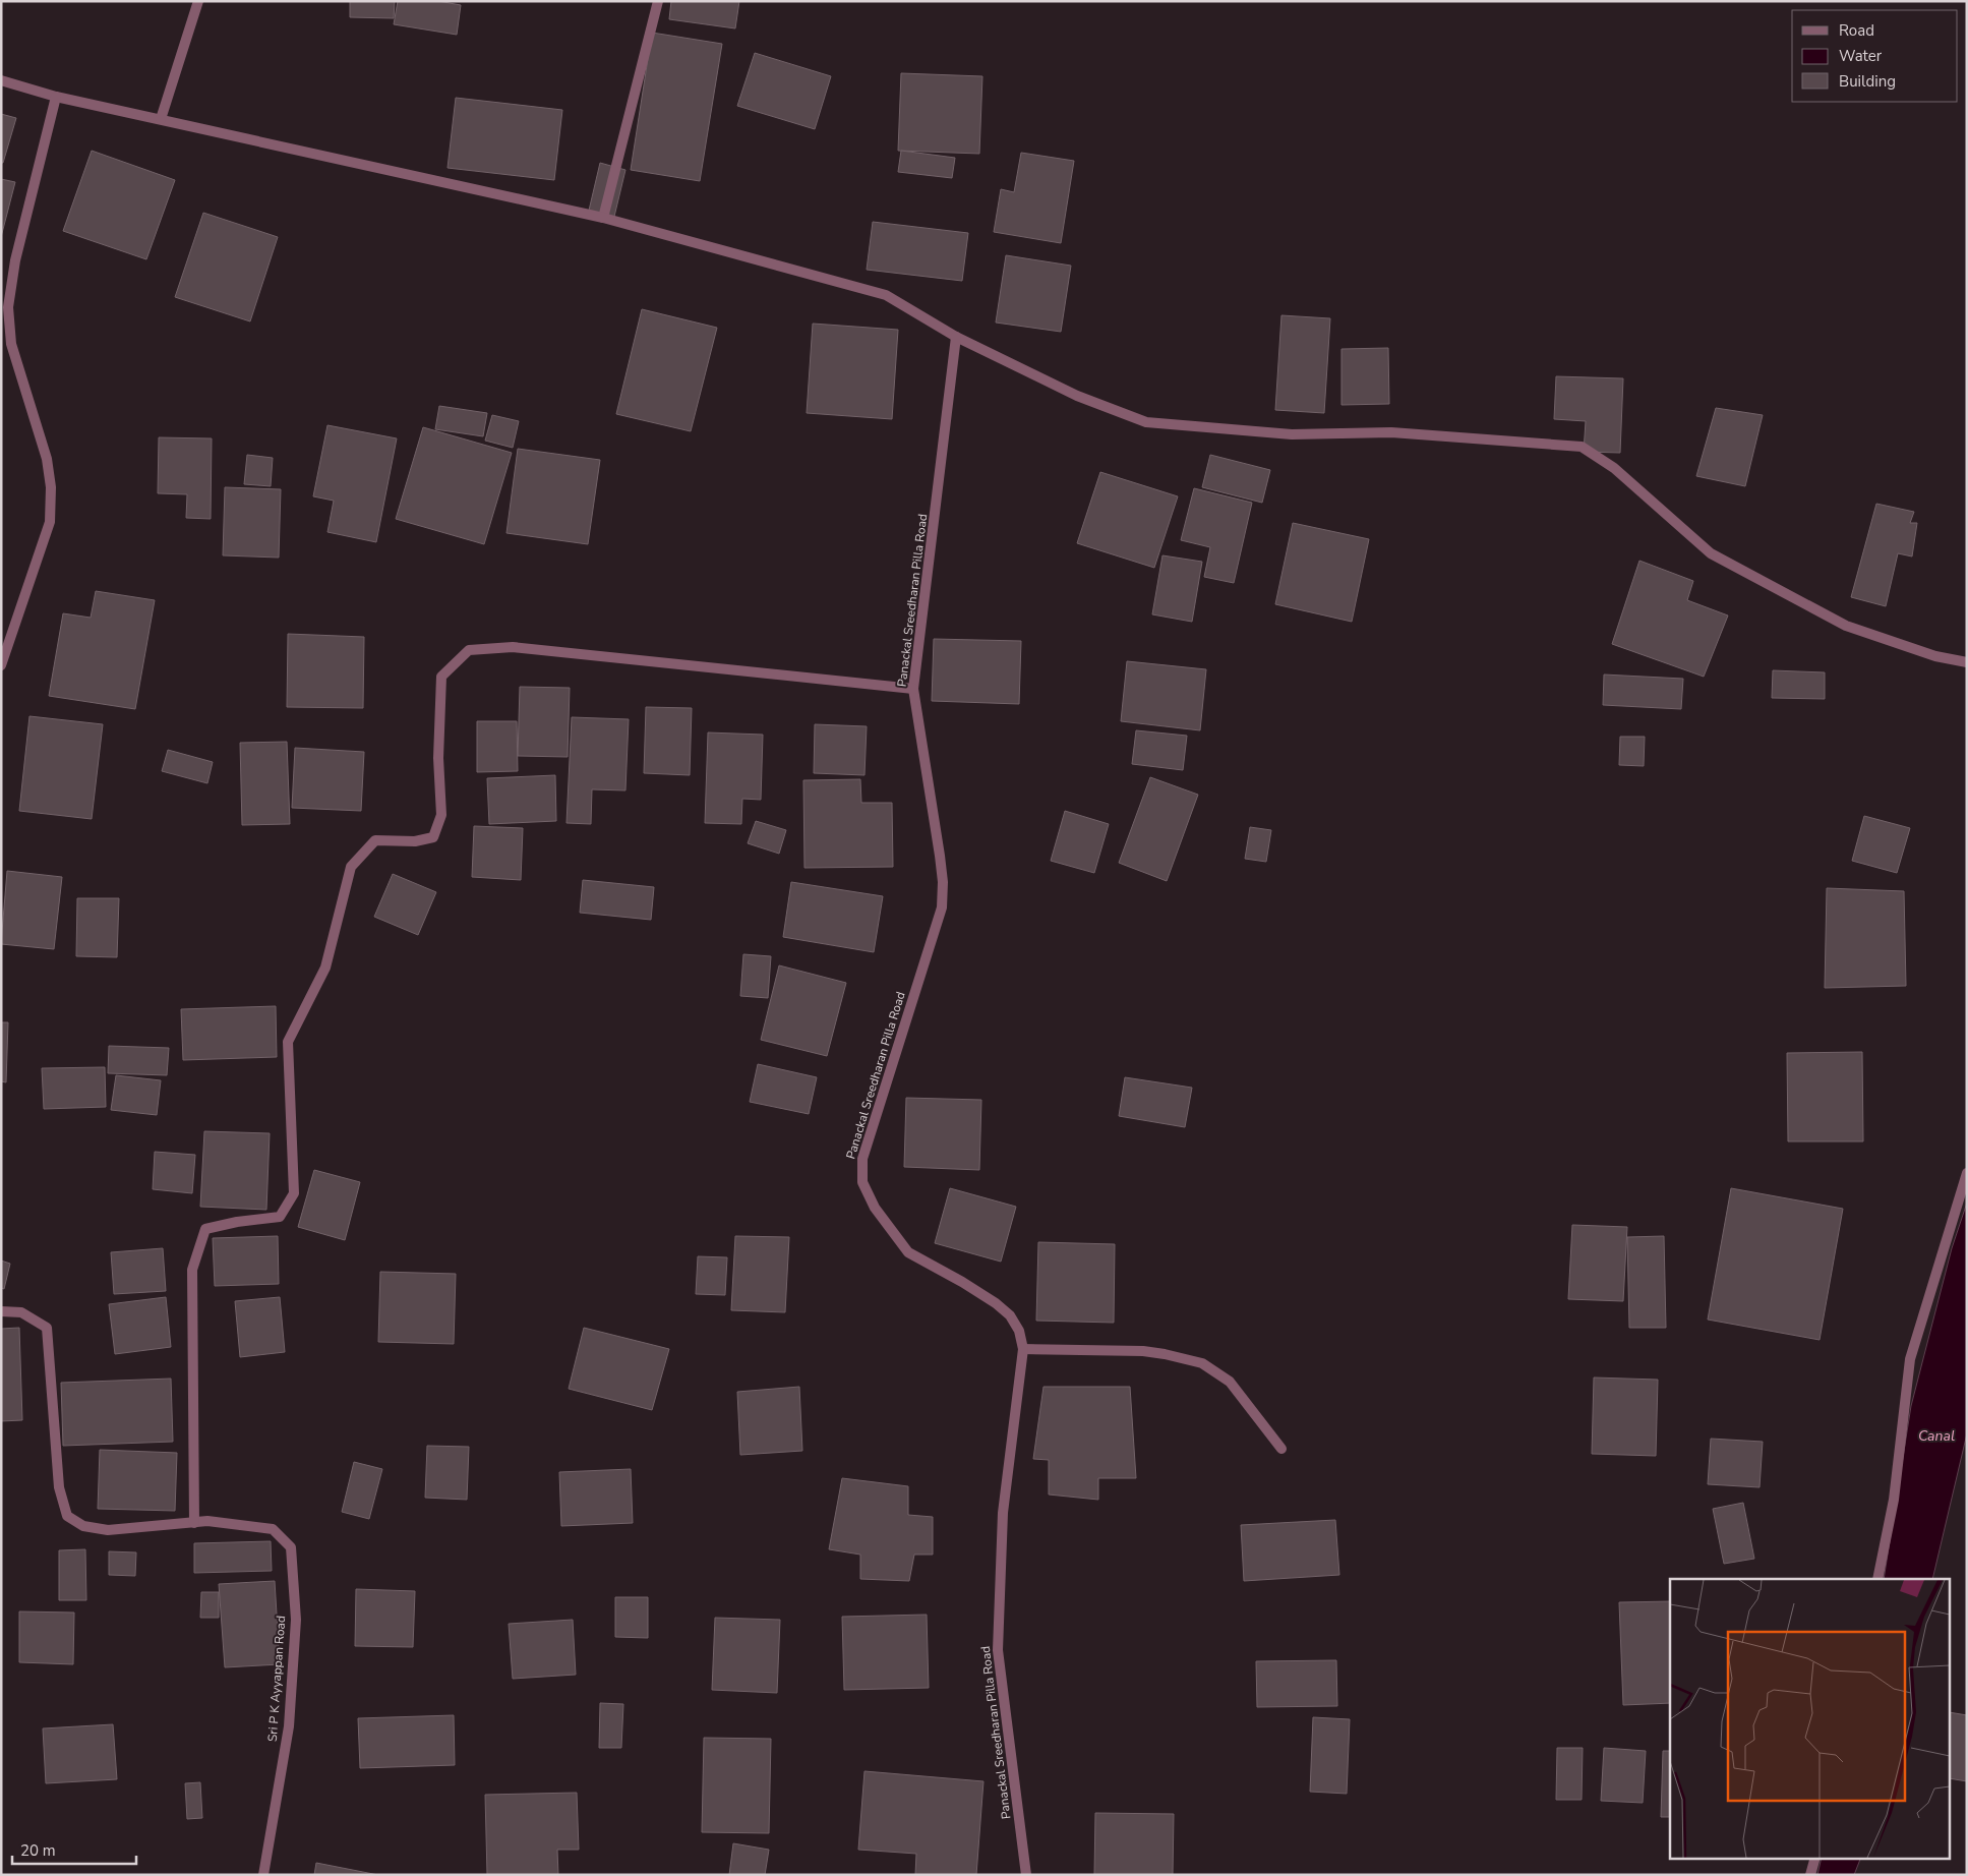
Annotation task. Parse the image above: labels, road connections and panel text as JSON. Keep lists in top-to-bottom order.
{
  "streets": {
    "street": ["Panackal Sreedharan Pilla Road", "Sri P K Ayyappan Road"]
  },
  "water": ["Canal"],
  "legend": ["Road", "Water", "Building"],
  "scale_bar": "20 m"
}
